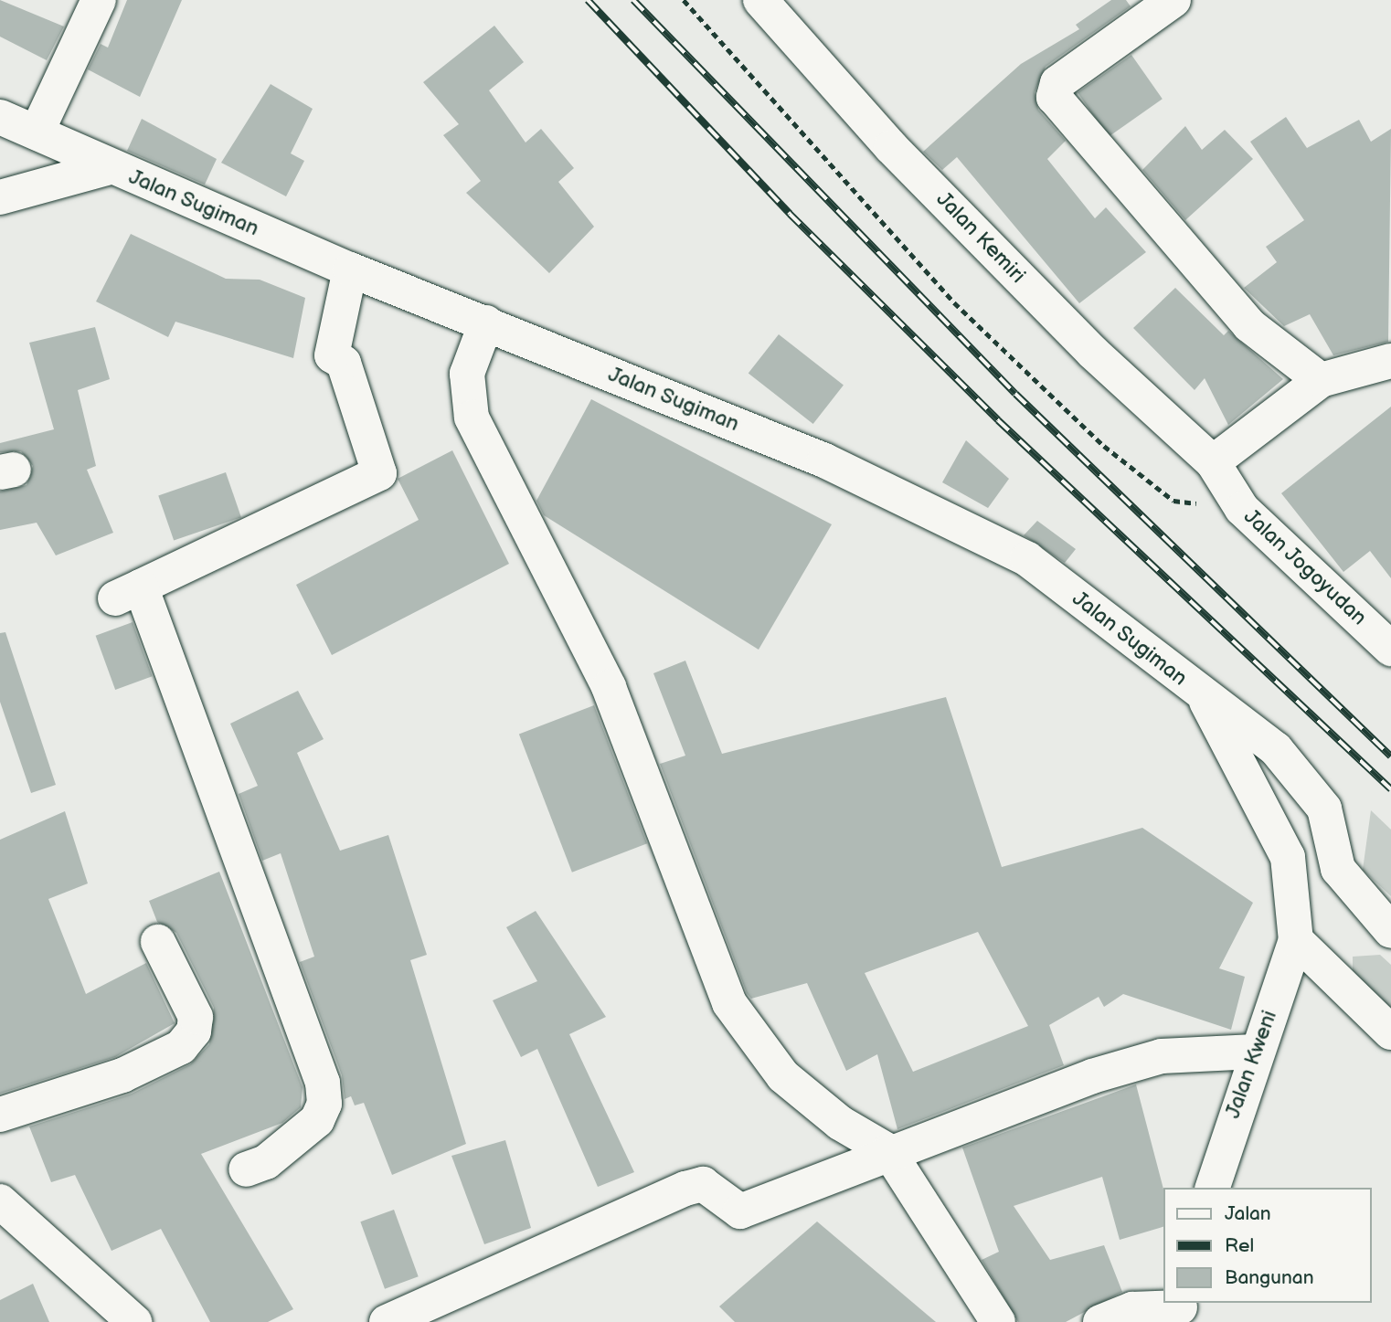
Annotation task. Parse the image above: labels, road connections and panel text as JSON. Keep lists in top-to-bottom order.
{
  "streets": {
    "street": [
      "Jalan Sugiman",
      "Jalan Kemiri",
      "Jalan Jogoyudan",
      "Jalan Kweni"
    ]
  },
  "crossings": [
    ["Jalan Kemiri", "Jalan Jogoyudan"]
  ],
  "legend": ["Jalan", "Rel", "Bangunan"]
}
